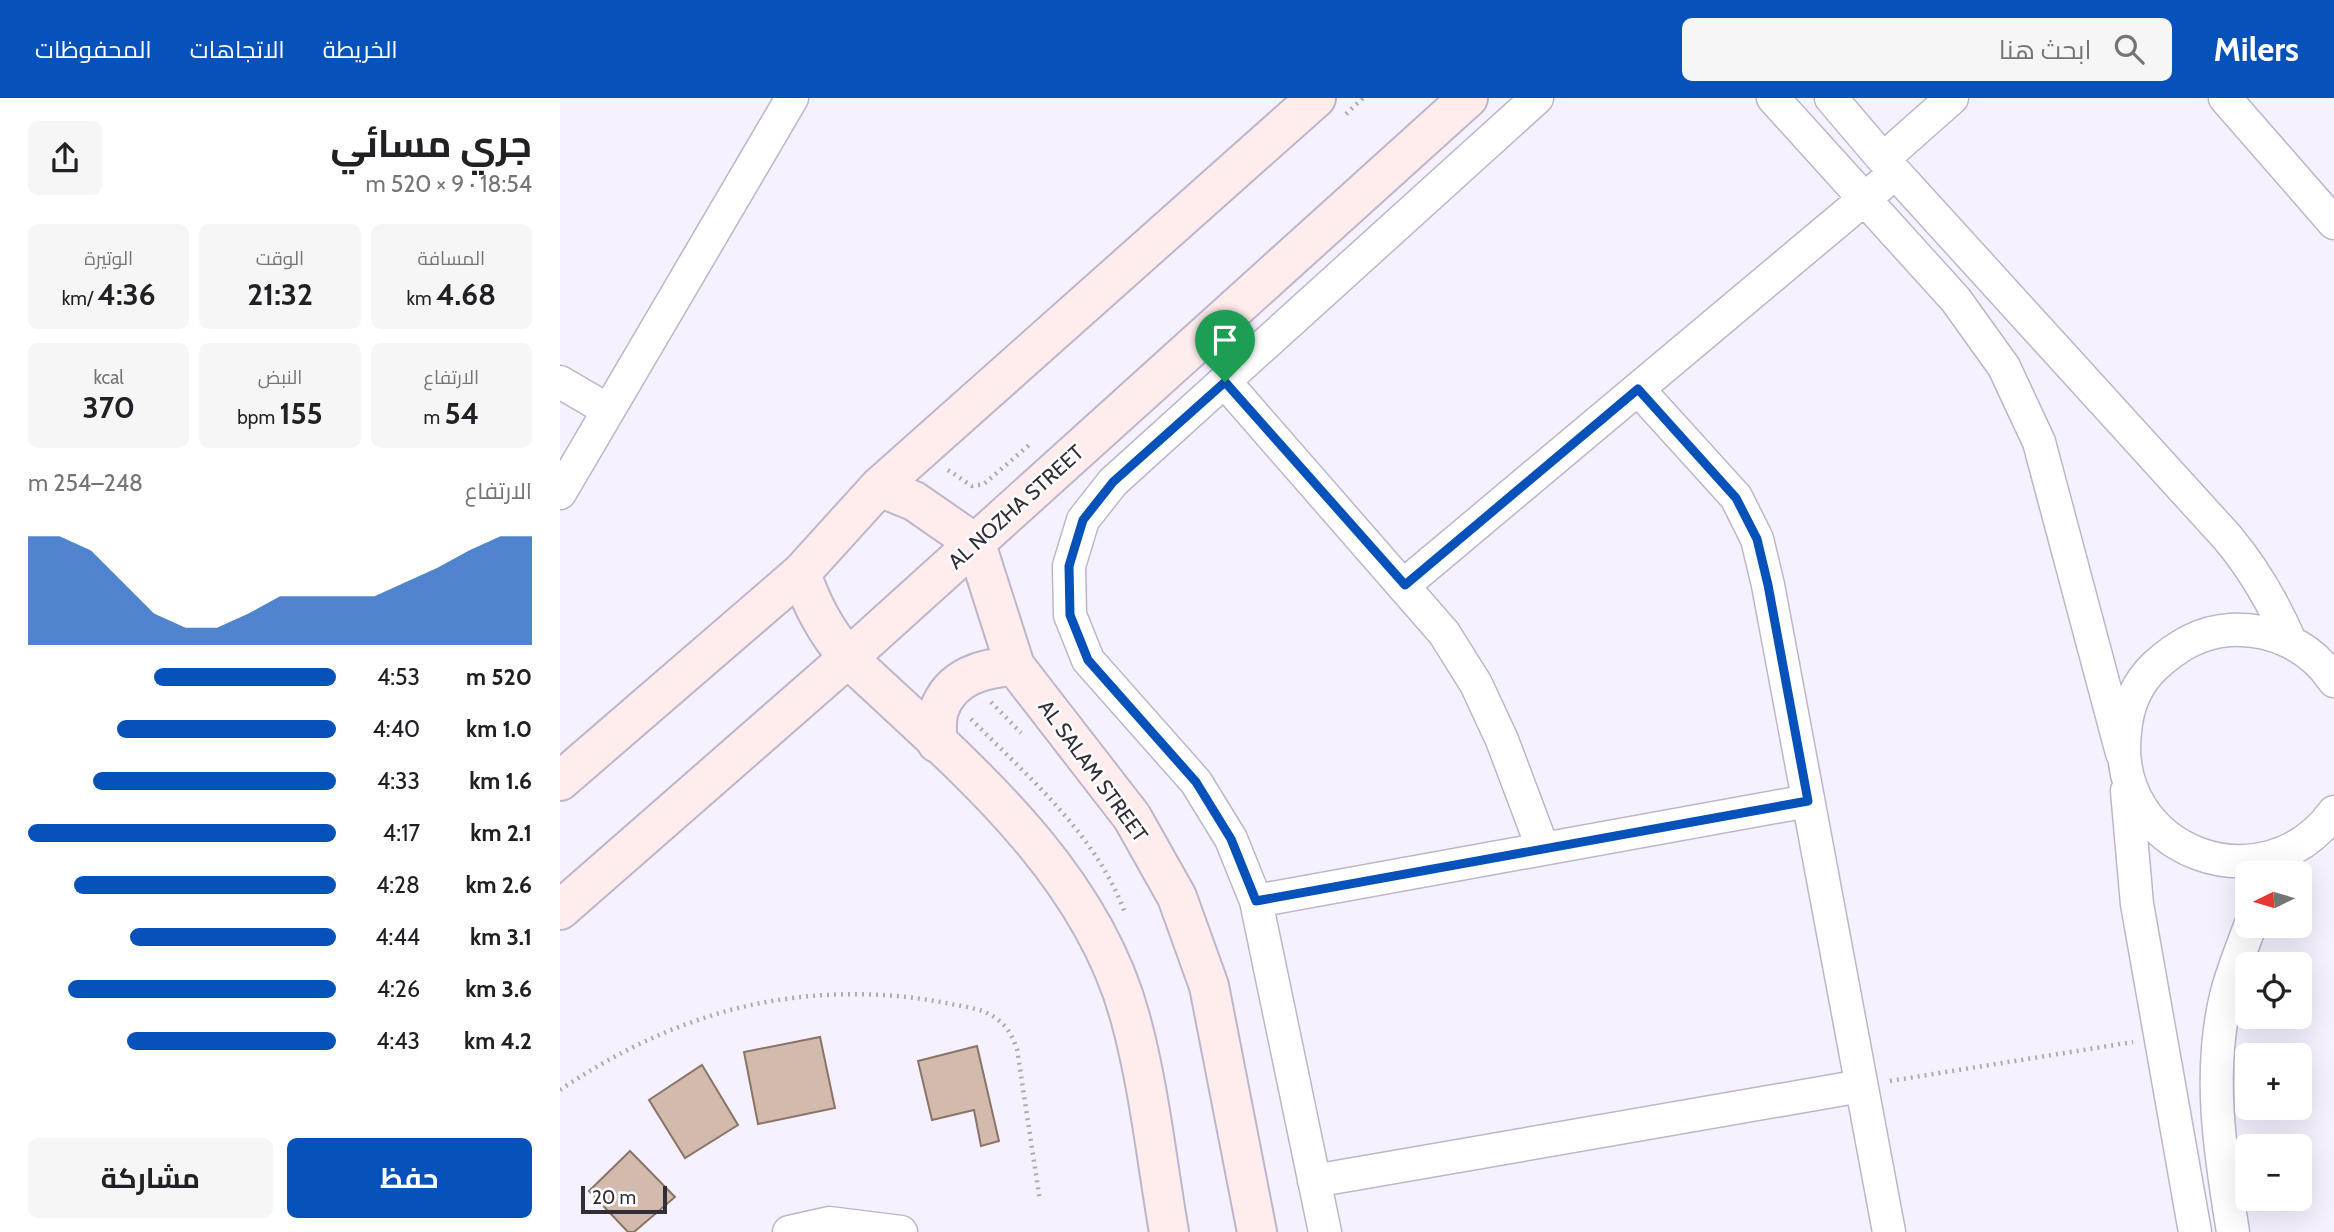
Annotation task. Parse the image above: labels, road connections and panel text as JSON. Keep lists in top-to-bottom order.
{
  "streets": {
    "main road": ["AL NOZHA STREET", "AL SALAM STREET"]
  },
  "crossings": [
    ["AL NOZHA STREET", "AL SALAM STREET"]
  ],
  "scale_bar": "20 m",
  "north": "left",
  "page": {
    "header": "Milers",
    "search": "ابحث هنا",
    "nav": ["الخريطة", "الاتجاهات", "المحفوظات"],
    "heading": ["جري مسائي", "18:54 · 9 × 520 m"],
    "stats": [
      ["المسافة", "4.68 km"],
      ["الوقت", "21:32"],
      ["الوتيرة", "4:36 /km"],
      ["الارتفاع", "54 m"],
      ["النبض", "155 bpm"],
      ["kcal", "370"]
    ],
    "chart": ["الارتفاع", "248–254 m"],
    "list": [
      {
        "name": "520 m",
        "note": "4:53"
      },
      {
        "name": "1.0 km",
        "note": "4:40"
      },
      {
        "name": "1.6 km",
        "note": "4:33"
      },
      {
        "name": "2.1 km",
        "note": "4:17"
      },
      {
        "name": "2.6 km",
        "note": "4:28"
      },
      {
        "name": "3.1 km",
        "note": "4:44"
      },
      {
        "name": "3.6 km",
        "note": "4:26"
      },
      {
        "name": "4.2 km",
        "note": "4:43"
      }
    ],
    "map_buttons": ["+", "−"],
    "buttons": ["حفظ", "مشاركة"],
    "scale": "20 m"
  }
}
